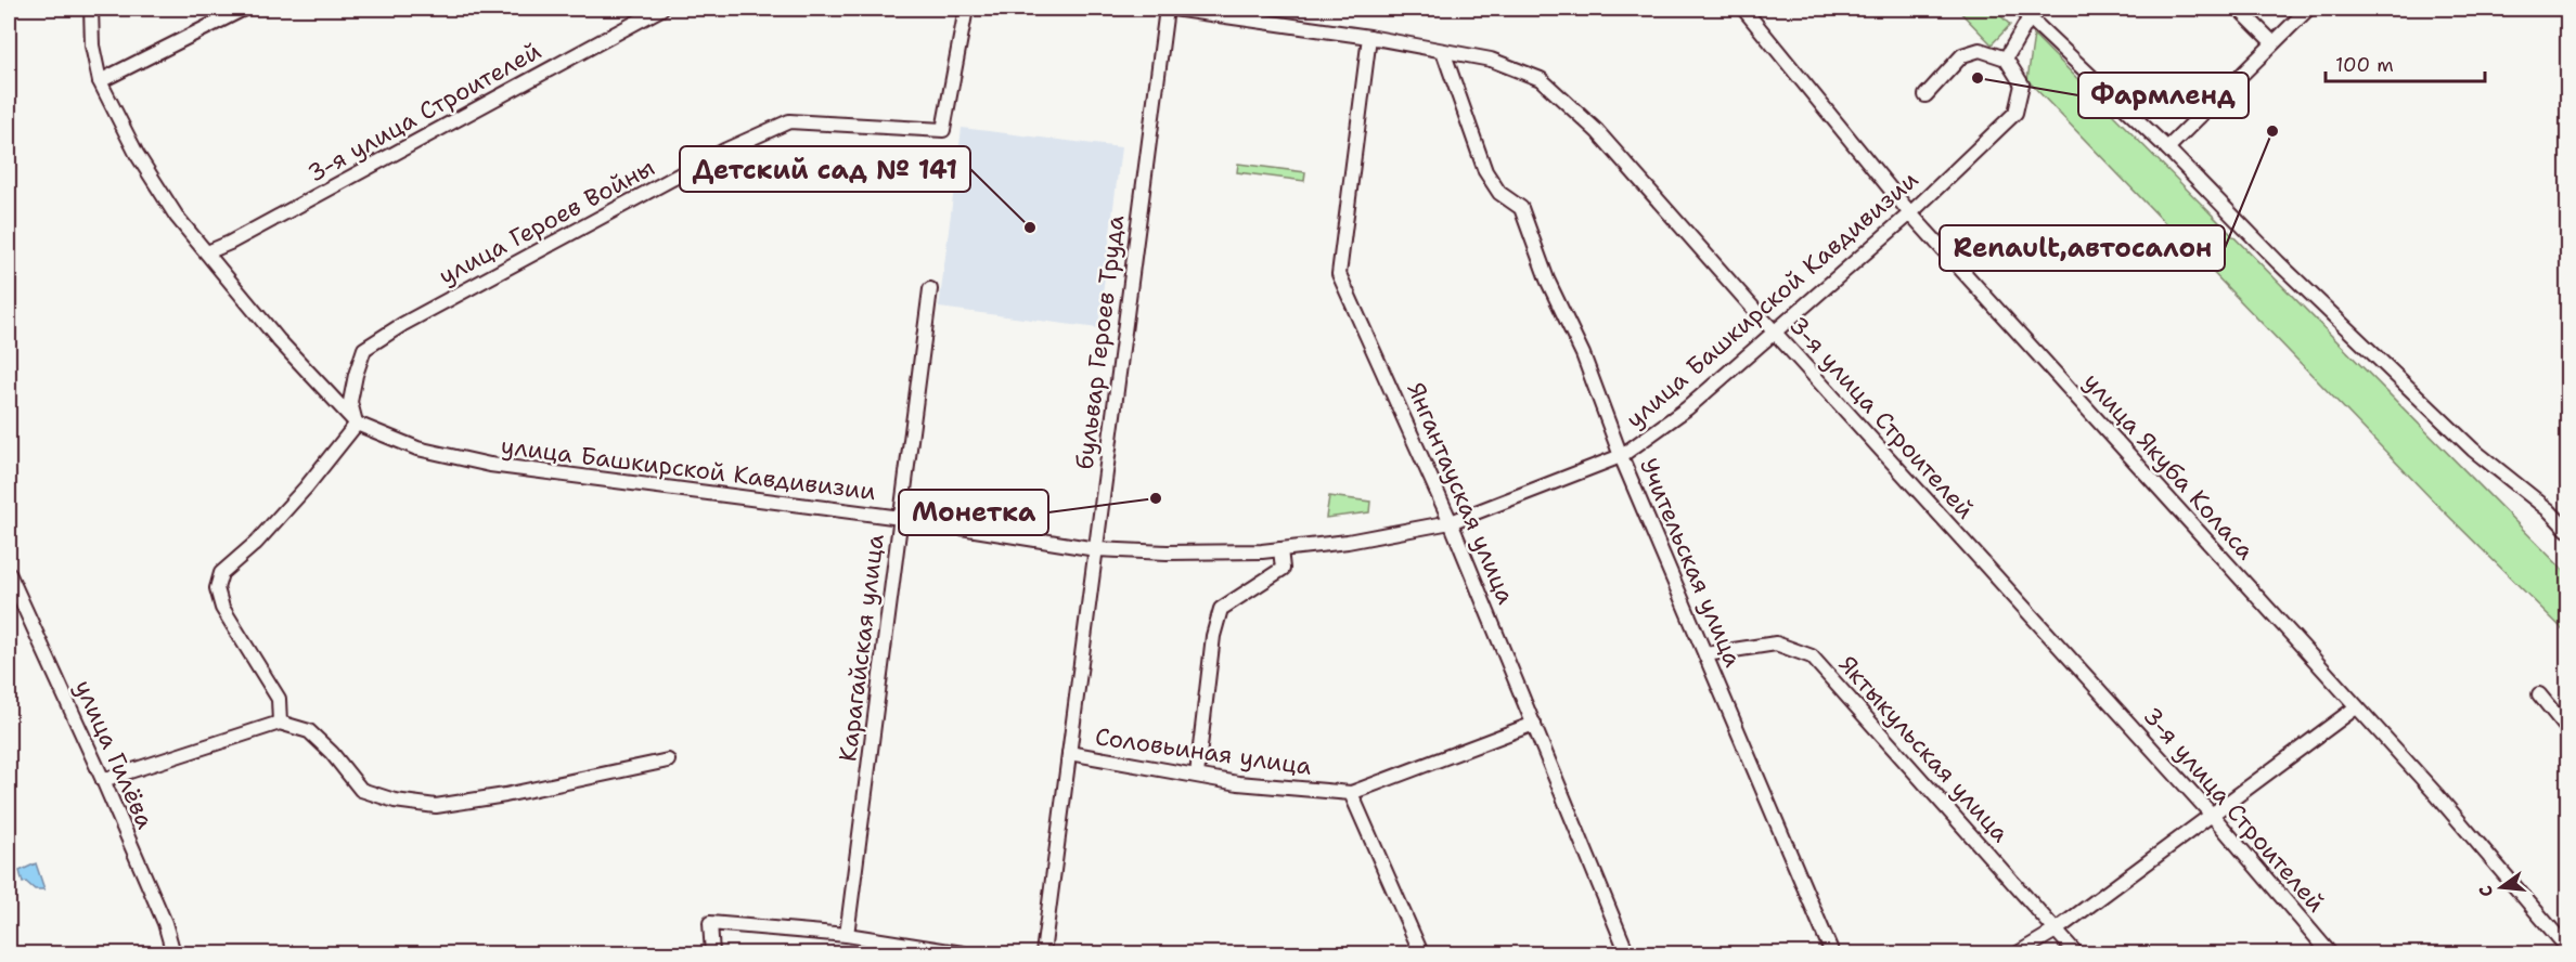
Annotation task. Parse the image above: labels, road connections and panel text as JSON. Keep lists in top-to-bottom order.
{
  "streets": {
    "street": [
      "3-я улица Строителей",
      "улица Героев Войны",
      "улица Башкирской Кавдивизии",
      "бульвар Героев Труда",
      "улица Якуба Коласа",
      "Янгантауская улица",
      "Учительская улица",
      "Карагайская улица",
      "Яктыкульская улица",
      "Соловьиная улица",
      "улица Гилёва"
    ]
  },
  "crossings": [
    ["3-я улица Строителей", "улица Башкирской Кавдивизии"],
    ["3-я улица Строителей", "Янгантауская улица"],
    ["3-я улица Строителей", "Учительская улица"],
    ["улица Героев Войны", "улица Башкирской Кавдивизии"],
    ["улица Башкирской Кавдивизии", "бульвар Героев Труда"],
    ["улица Башкирской Кавдивизии", "улица Якуба Коласа"],
    ["улица Башкирской Кавдивизии", "Янгантауская улица"],
    ["улица Башкирской Кавдивизии", "Учительская улица"],
    ["улица Башкирской Кавдивизии", "Карагайская улица"],
    ["бульвар Героев Труда", "Соловьиная улица"],
    ["Учительская улица", "Яктыкульская улица"]
  ],
  "places": [
    "Фармленд",
    "Renault,автосалон",
    "Детский сад № 141",
    "Монетка"
  ],
  "scale_bar": "100 m",
  "north": "left"
}
